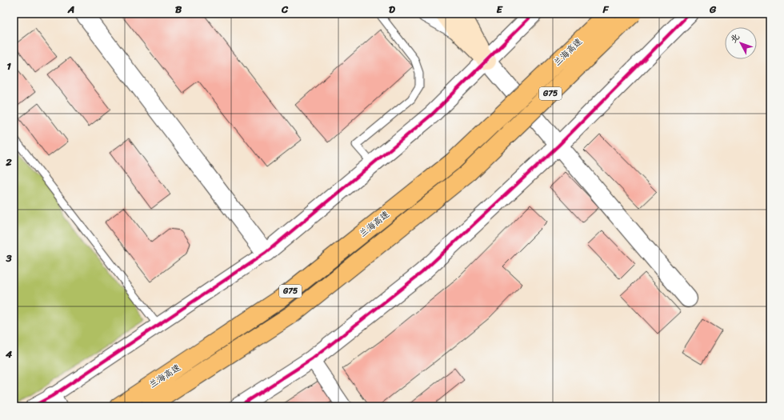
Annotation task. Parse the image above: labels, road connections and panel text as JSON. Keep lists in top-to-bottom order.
{
  "streets": {
    "highway": ["兰海高速", "G75"]
  },
  "north": "top left",
  "grid": {
    "columns": [
      "A",
      "B",
      "C",
      "D",
      "E",
      "F",
      "G"
    ],
    "rows": [
      "1",
      "2",
      "3",
      "4"
    ]
  }
}
